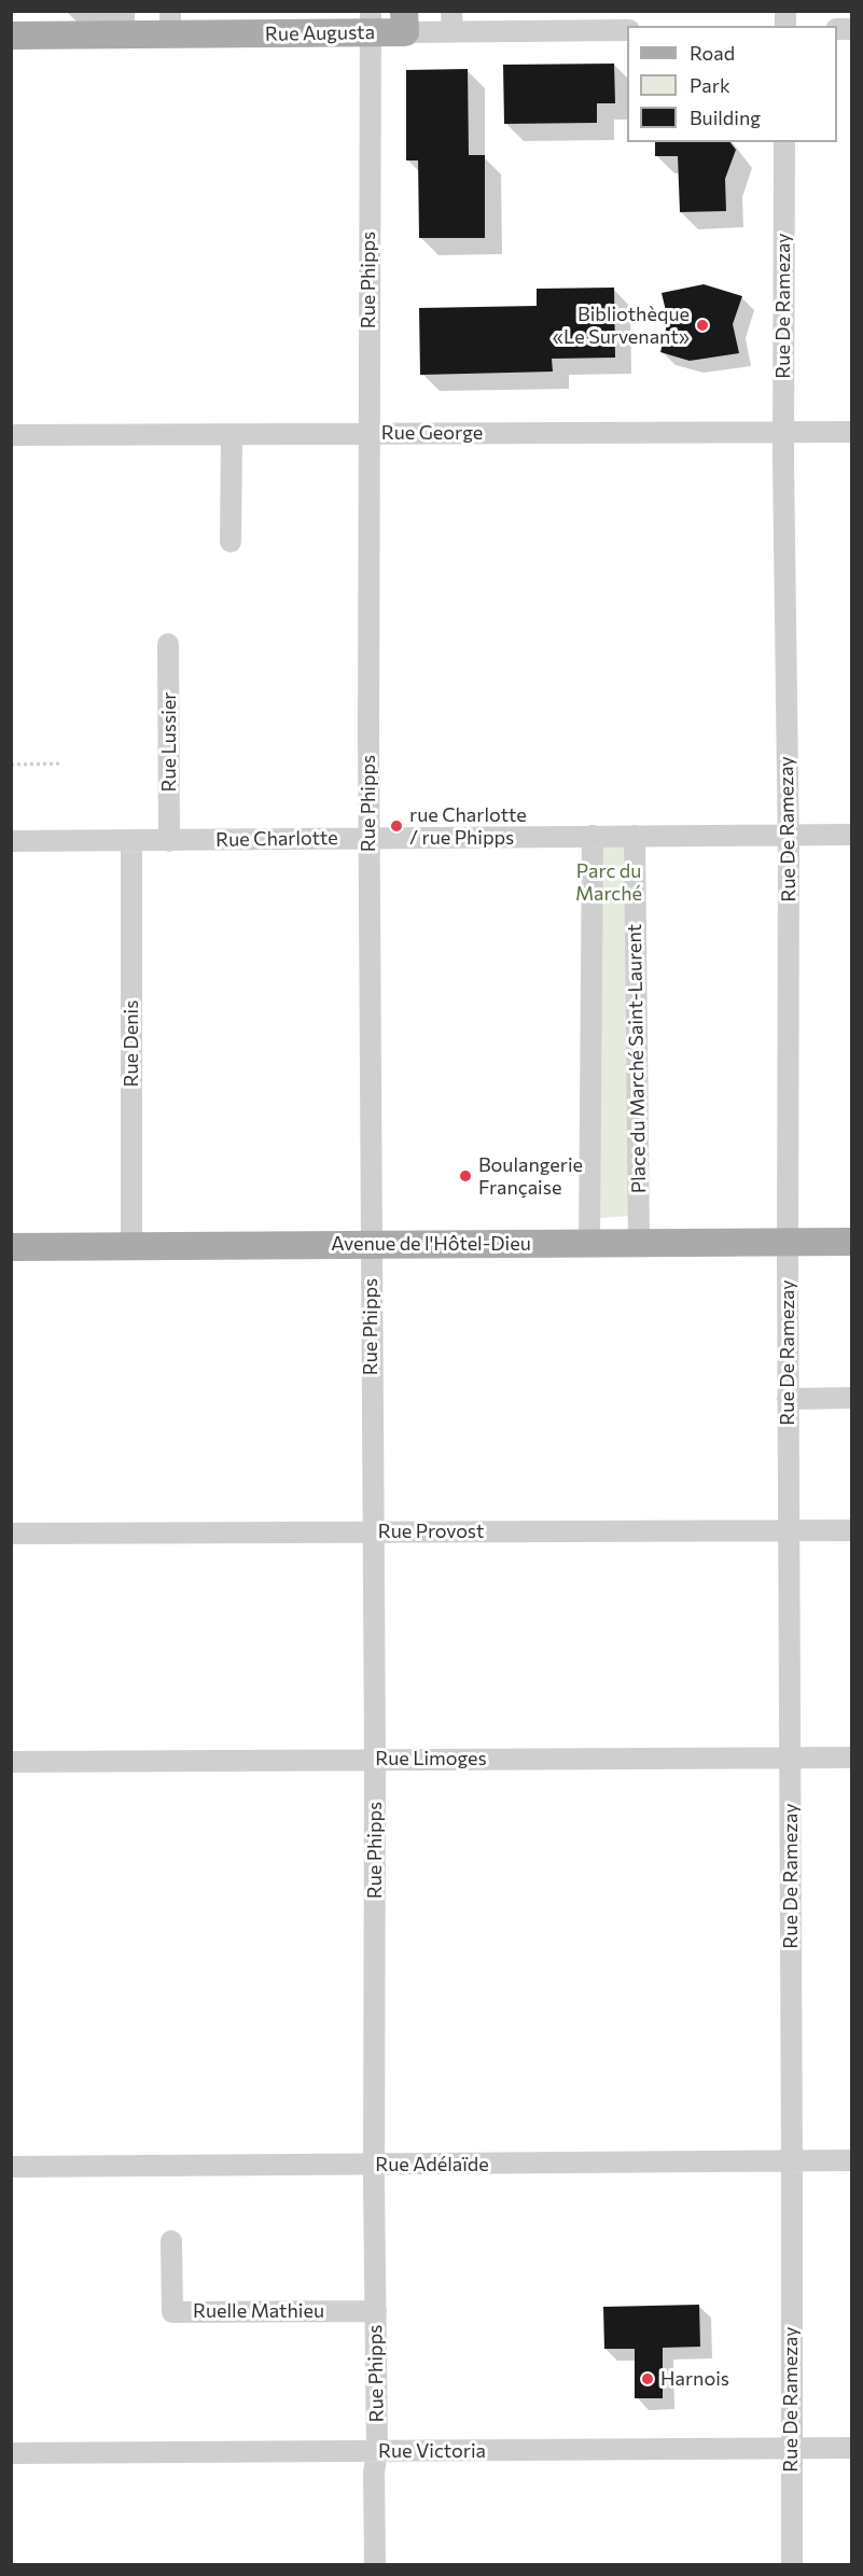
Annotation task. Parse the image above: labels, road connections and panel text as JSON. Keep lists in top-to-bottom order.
{
  "streets": {
    "main road": ["Rue Augusta", "Avenue de l'Hôtel-Dieu"],
    "street": [
      "Rue Phipps",
      "Rue De Ramezay",
      "Rue George",
      "Rue Lussier",
      "Rue Charlotte",
      "Rue Denis",
      "Place du Marché Saint-Laurent",
      "Rue Provost",
      "Rue Limoges",
      "Rue Adélaïde",
      "Ruelle Mathieu",
      "Rue Victoria"
    ]
  },
  "crossings": [
    ["Rue Augusta", "Rue Phipps"],
    ["Rue Phipps", "Rue George"],
    ["Rue Phipps", "Rue Charlotte"],
    ["Rue Phipps", "Avenue de l'Hôtel-Dieu"],
    ["Rue Phipps", "Rue Provost"],
    ["Rue Phipps", "Rue Limoges"],
    ["Rue Phipps", "Rue Adélaïde"],
    ["Rue Phipps", "Ruelle Mathieu"],
    ["Rue Phipps", "Rue Victoria"],
    ["Rue De Ramezay", "Rue George"],
    ["Rue De Ramezay", "Rue Charlotte"],
    ["Rue De Ramezay", "Avenue de l'Hôtel-Dieu"],
    ["Rue De Ramezay", "Rue Provost"],
    ["Rue De Ramezay", "Rue Limoges"],
    ["Rue De Ramezay", "Rue Adélaïde"],
    ["Rue De Ramezay", "Rue Victoria"],
    ["Rue Lussier", "Rue Charlotte"],
    ["Rue Charlotte", "Rue Denis"],
    ["Rue Charlotte", "Place du Marché Saint-Laurent"],
    ["Rue Denis", "Avenue de l'Hôtel-Dieu"],
    ["Place du Marché Saint-Laurent", "Avenue de l'Hôtel-Dieu"]
  ],
  "parks": ["Parc du Marché"],
  "places": [
    "Bibliothèque «Le Survenant»",
    "rue Charlotte / rue Phipps",
    "Boulangerie Française",
    "Harnois"
  ],
  "legend": ["Road", "Park", "Building"]
}
